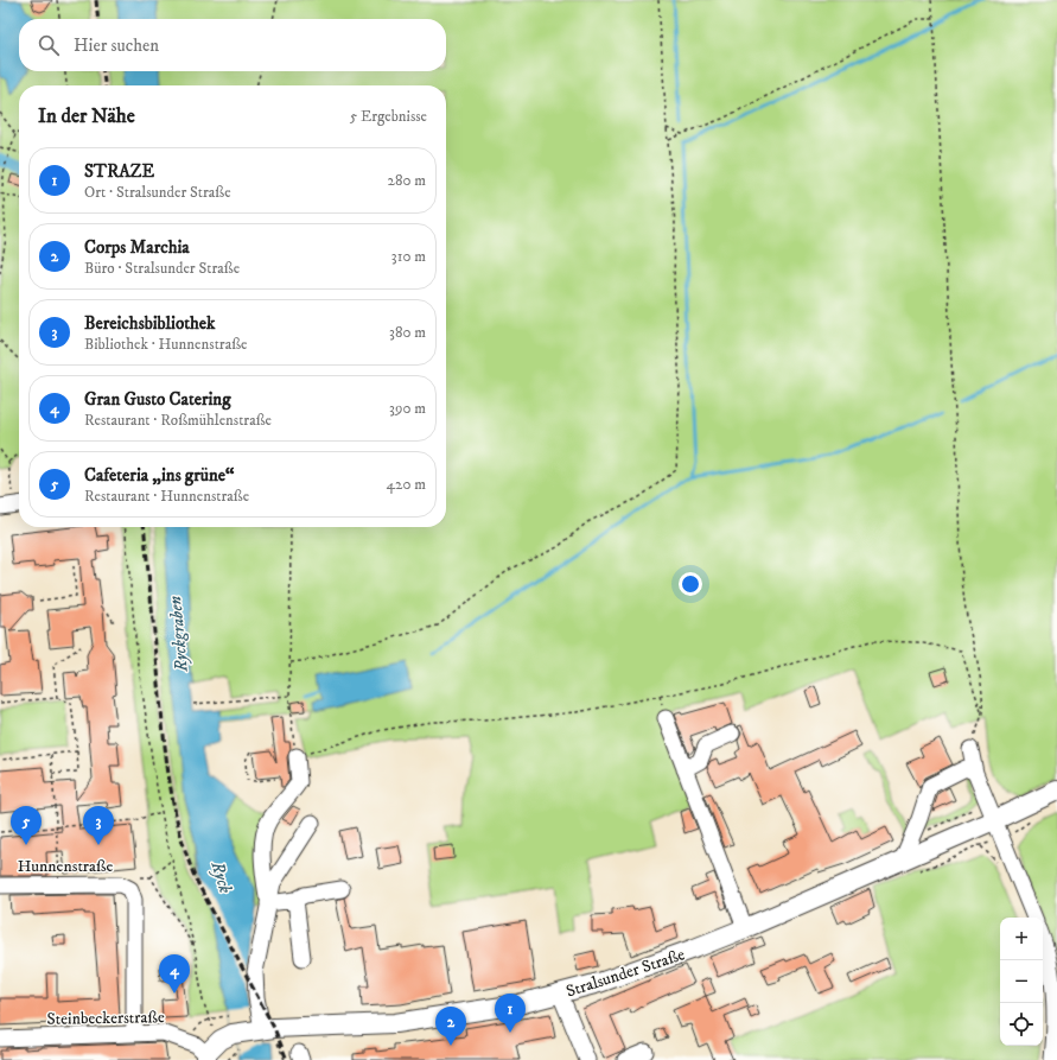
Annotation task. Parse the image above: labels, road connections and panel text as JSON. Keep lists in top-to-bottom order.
{
  "streets": {
    "main road": ["Stralsunder Straße"],
    "street": ["Hunnenstraße", "Steinbeckerstraße"]
  },
  "crossings": [
    ["Hunnenstraße", "Steinbeckerstraße"]
  ],
  "water": ["Ryckgraben", "Ryck"],
  "page": {
    "search": "Hier suchen",
    "heading": ["In der Nähe", "5 Ergebnisse"],
    "list": [
      {
        "mark": "1",
        "name": "STRAZE",
        "note": "Ort · Stralsunder Straße",
        "value": "280 m"
      },
      {
        "mark": "2",
        "name": "Corps Marchia",
        "note": "Büro · Stralsunder Straße",
        "value": "310 m"
      },
      {
        "mark": "3",
        "name": "Bereichsbibliothek",
        "note": "Bibliothek · Hunnenstraße",
        "value": "380 m"
      },
      {
        "mark": "4",
        "name": "Gran Gusto Catering",
        "note": "Restaurant · Roßmühlenstraße",
        "value": "390 m"
      },
      {
        "mark": "5",
        "name": "Cafeteria „ins grüne“",
        "note": "Restaurant · Hunnenstraße",
        "value": "420 m"
      }
    ],
    "pins": [
      "3",
      "5",
      "4",
      "1",
      "2"
    ],
    "map_buttons": ["+", "−"]
  }
}
